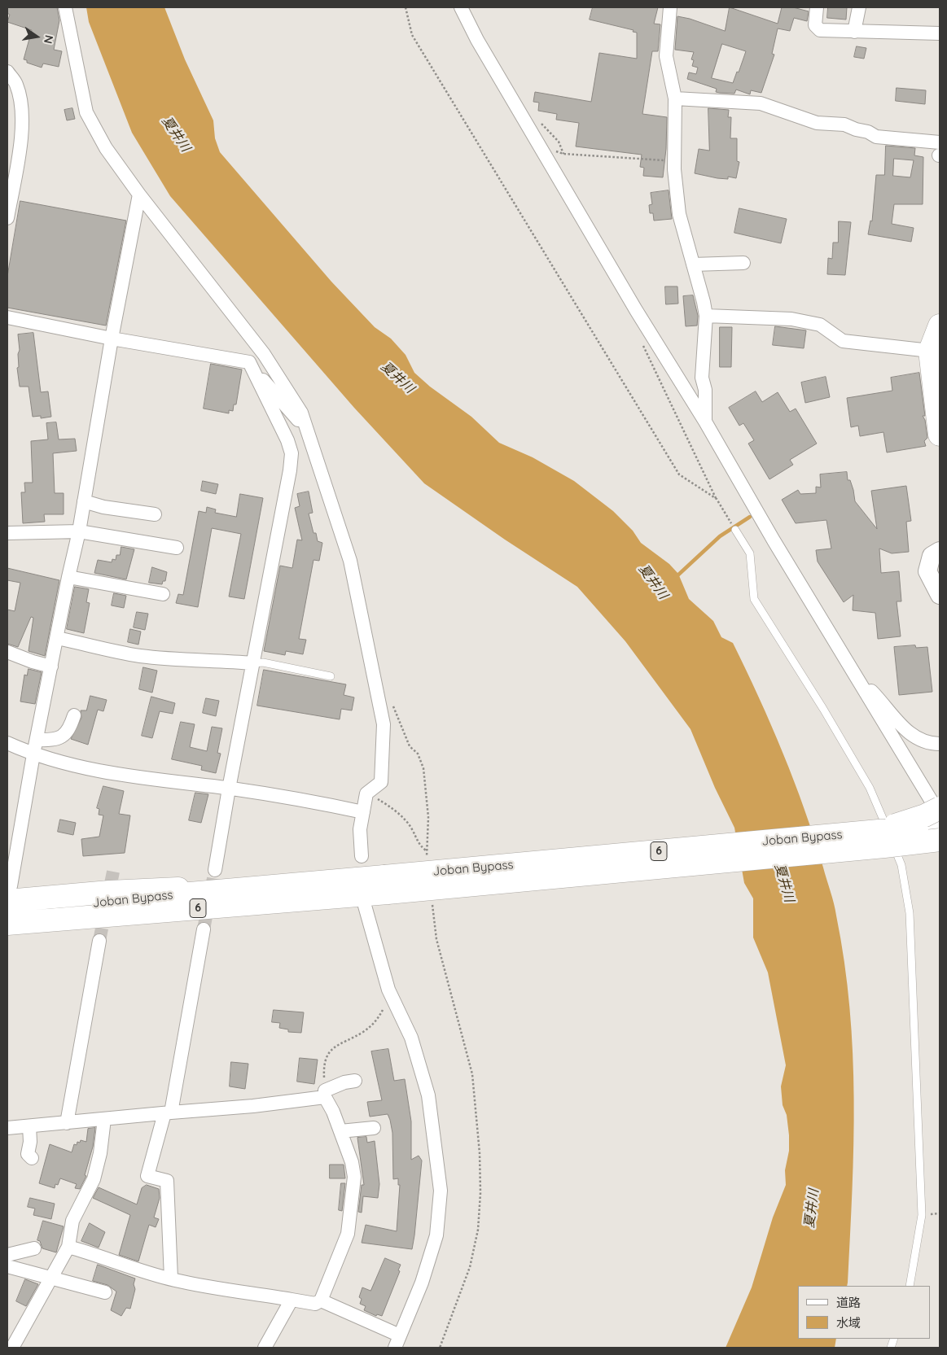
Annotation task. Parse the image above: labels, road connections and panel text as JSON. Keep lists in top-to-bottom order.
{
  "streets": {
    "highway": ["Joban Bypass", "6"]
  },
  "crossings": [
    ["Joban Bypass", "6"]
  ],
  "water": ["夏井川"],
  "legend": ["道路", "水域"],
  "north": "right"
}
